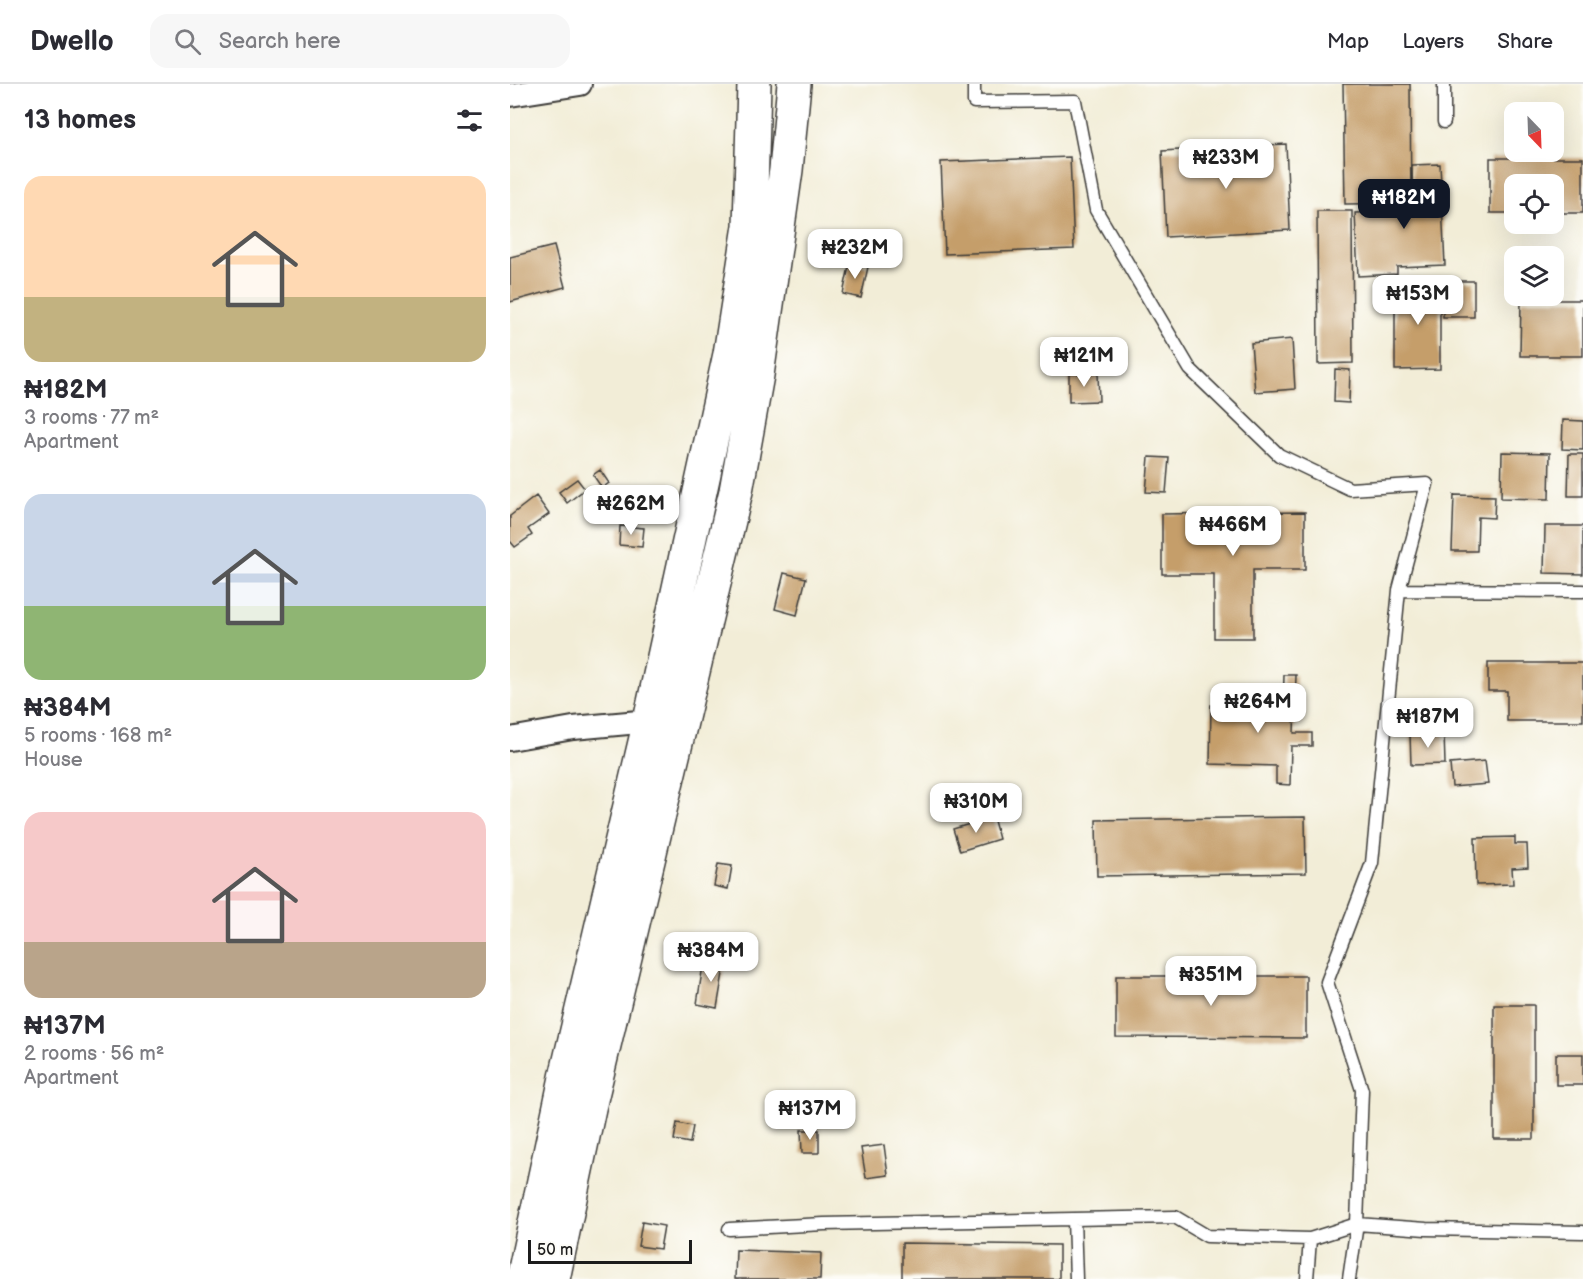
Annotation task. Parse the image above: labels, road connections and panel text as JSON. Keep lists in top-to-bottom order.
{
  "scale_bar": "50 m",
  "north": "bottom right",
  "page": {
    "header": "Dwello",
    "search": "Search here",
    "nav": ["Map", "Layers", "Share"],
    "heading": "13 homes",
    "price": [
      "₦233M",
      "₦182M",
      "₦232M",
      "₦153M",
      "₦121M",
      "₦262M",
      "₦466M",
      "₦264M",
      "₦187M",
      "₦310M",
      "₦384M",
      "₦351M",
      "₦137M"
    ],
    "list": [
      {
        "name": "₦182M",
        "note": "3 rooms · 77 m² · Apartment"
      },
      {
        "name": "₦384M",
        "note": "5 rooms · 168 m² · House"
      },
      {
        "name": "₦137M",
        "note": "2 rooms · 56 m² · Apartment"
      }
    ],
    "scale": "50 m"
  }
}
